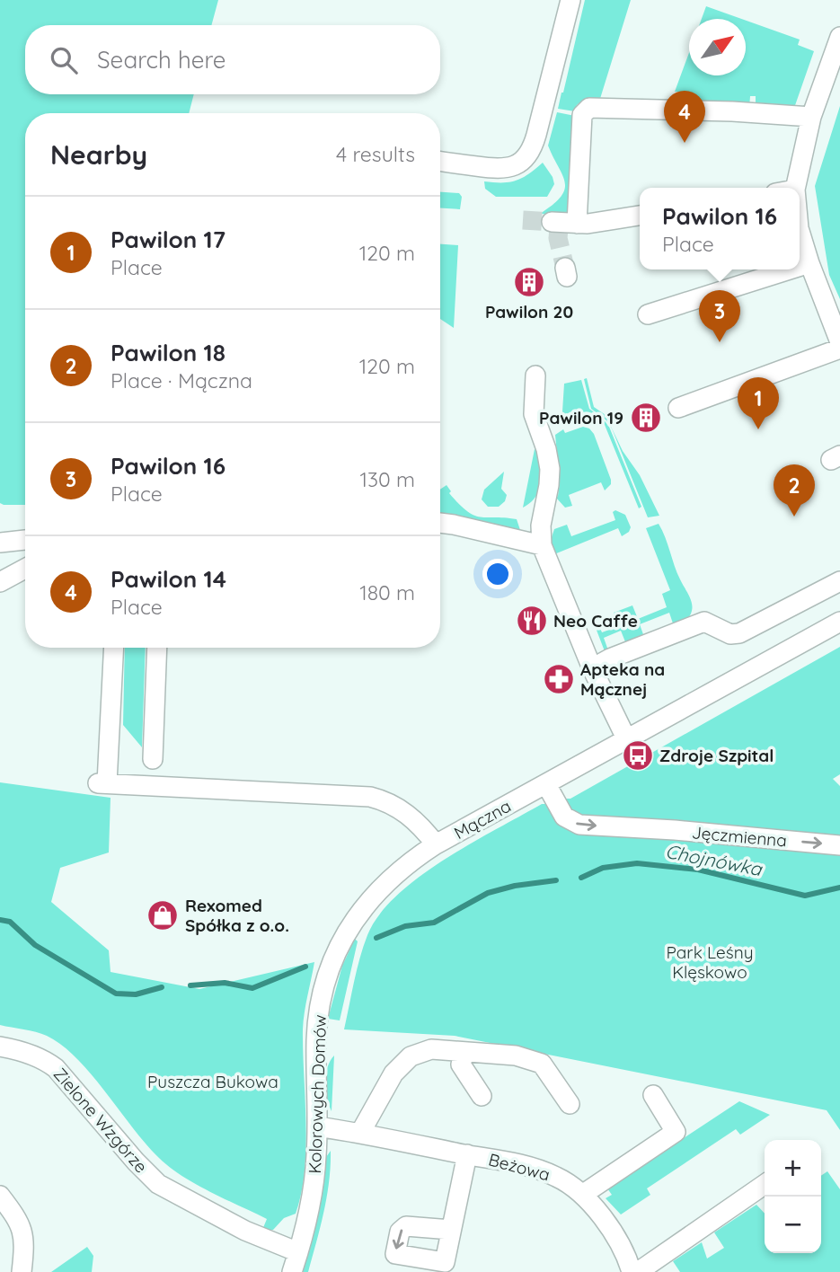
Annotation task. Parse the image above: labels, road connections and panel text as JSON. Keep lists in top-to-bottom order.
{
  "streets": {
    "street": [
      "Mączna",
      "Jęczmienna",
      "Kolorowych Domów",
      "Zielone Wzgórze",
      "Beżowa"
    ]
  },
  "crossings": [
    ["Mączna", "Jęczmienna"],
    ["Mączna", "Kolorowych Domów"],
    ["Kolorowych Domów", "Zielone Wzgórze"],
    ["Kolorowych Domów", "Beżowa"]
  ],
  "one_way": ["Jęczmienna"],
  "water": ["Chojnówka"],
  "parks": ["Park Leśny Klęskowo", "Puszcza Bukowa"],
  "places": {
    "building": ["Pawilon 20", "Pawilon 19"],
    "restaurant": ["Neo Caffe"],
    "pharmacy": ["Apteka na Mącznej"],
    "bus stop": ["Zdroje Szpital"],
    "shop": ["Rexomed Spółka z o.o."]
  },
  "north": "top right",
  "page": {
    "search": "Search here",
    "pins": [
      "4",
      "3",
      "1",
      "2"
    ],
    "heading": ["Nearby", "4 results"],
    "popup": ["Pawilon 16", "Place"],
    "list": [
      {
        "mark": "1",
        "name": "Pawilon 17",
        "note": "Place",
        "value": "120 m"
      },
      {
        "mark": "2",
        "name": "Pawilon 18",
        "note": "Place · Mączna",
        "value": "120 m"
      },
      {
        "mark": "3",
        "name": "Pawilon 16",
        "note": "Place",
        "value": "130 m"
      },
      {
        "mark": "4",
        "name": "Pawilon 14",
        "note": "Place",
        "value": "180 m"
      }
    ],
    "map_buttons": ["+", "−"]
  }
}
